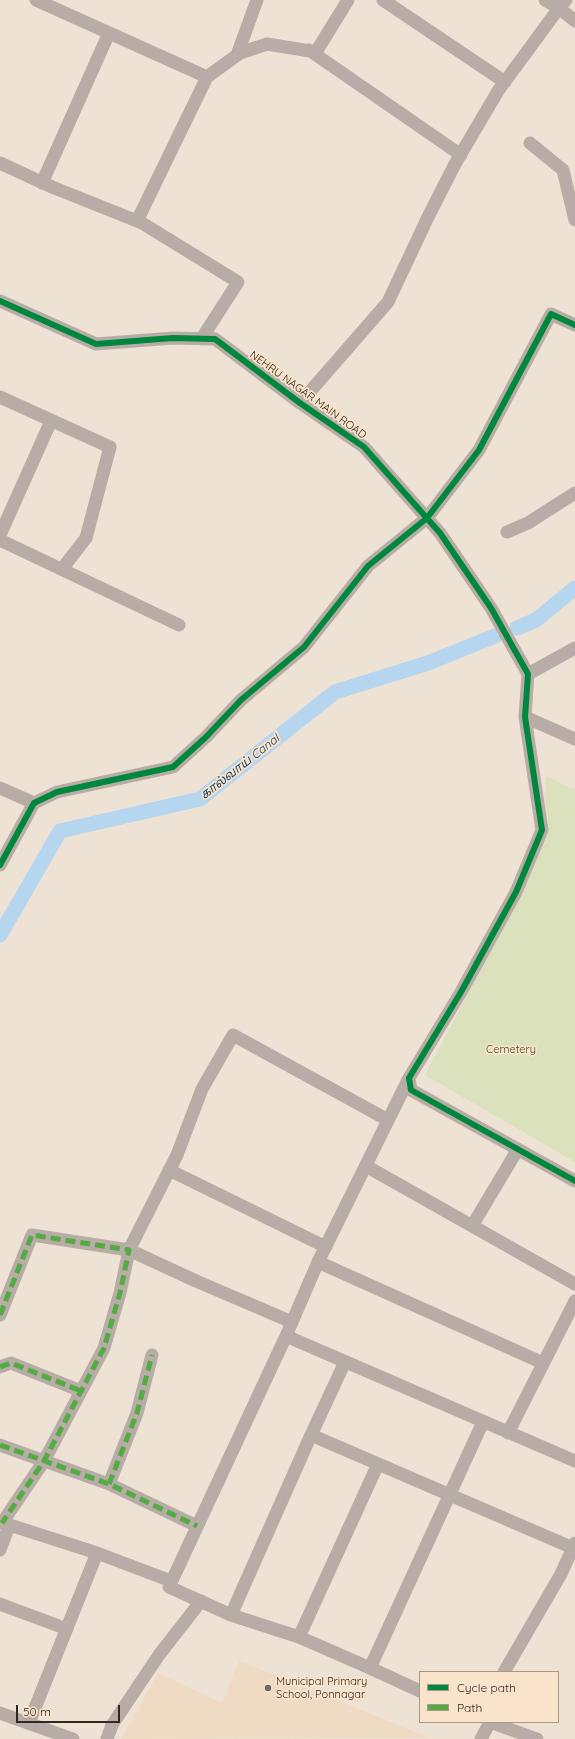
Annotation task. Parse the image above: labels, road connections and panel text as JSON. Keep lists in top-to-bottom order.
{
  "streets": {
    "street": ["NEHRU NAGAR MAIN ROAD"]
  },
  "water": ["கால்வாய் Canal"],
  "parks": ["Cemetery"],
  "places": ["Municipal Primary School, Ponnagar"],
  "legend": ["Cycle path", "Path"],
  "scale_bar": "50 m"
}
